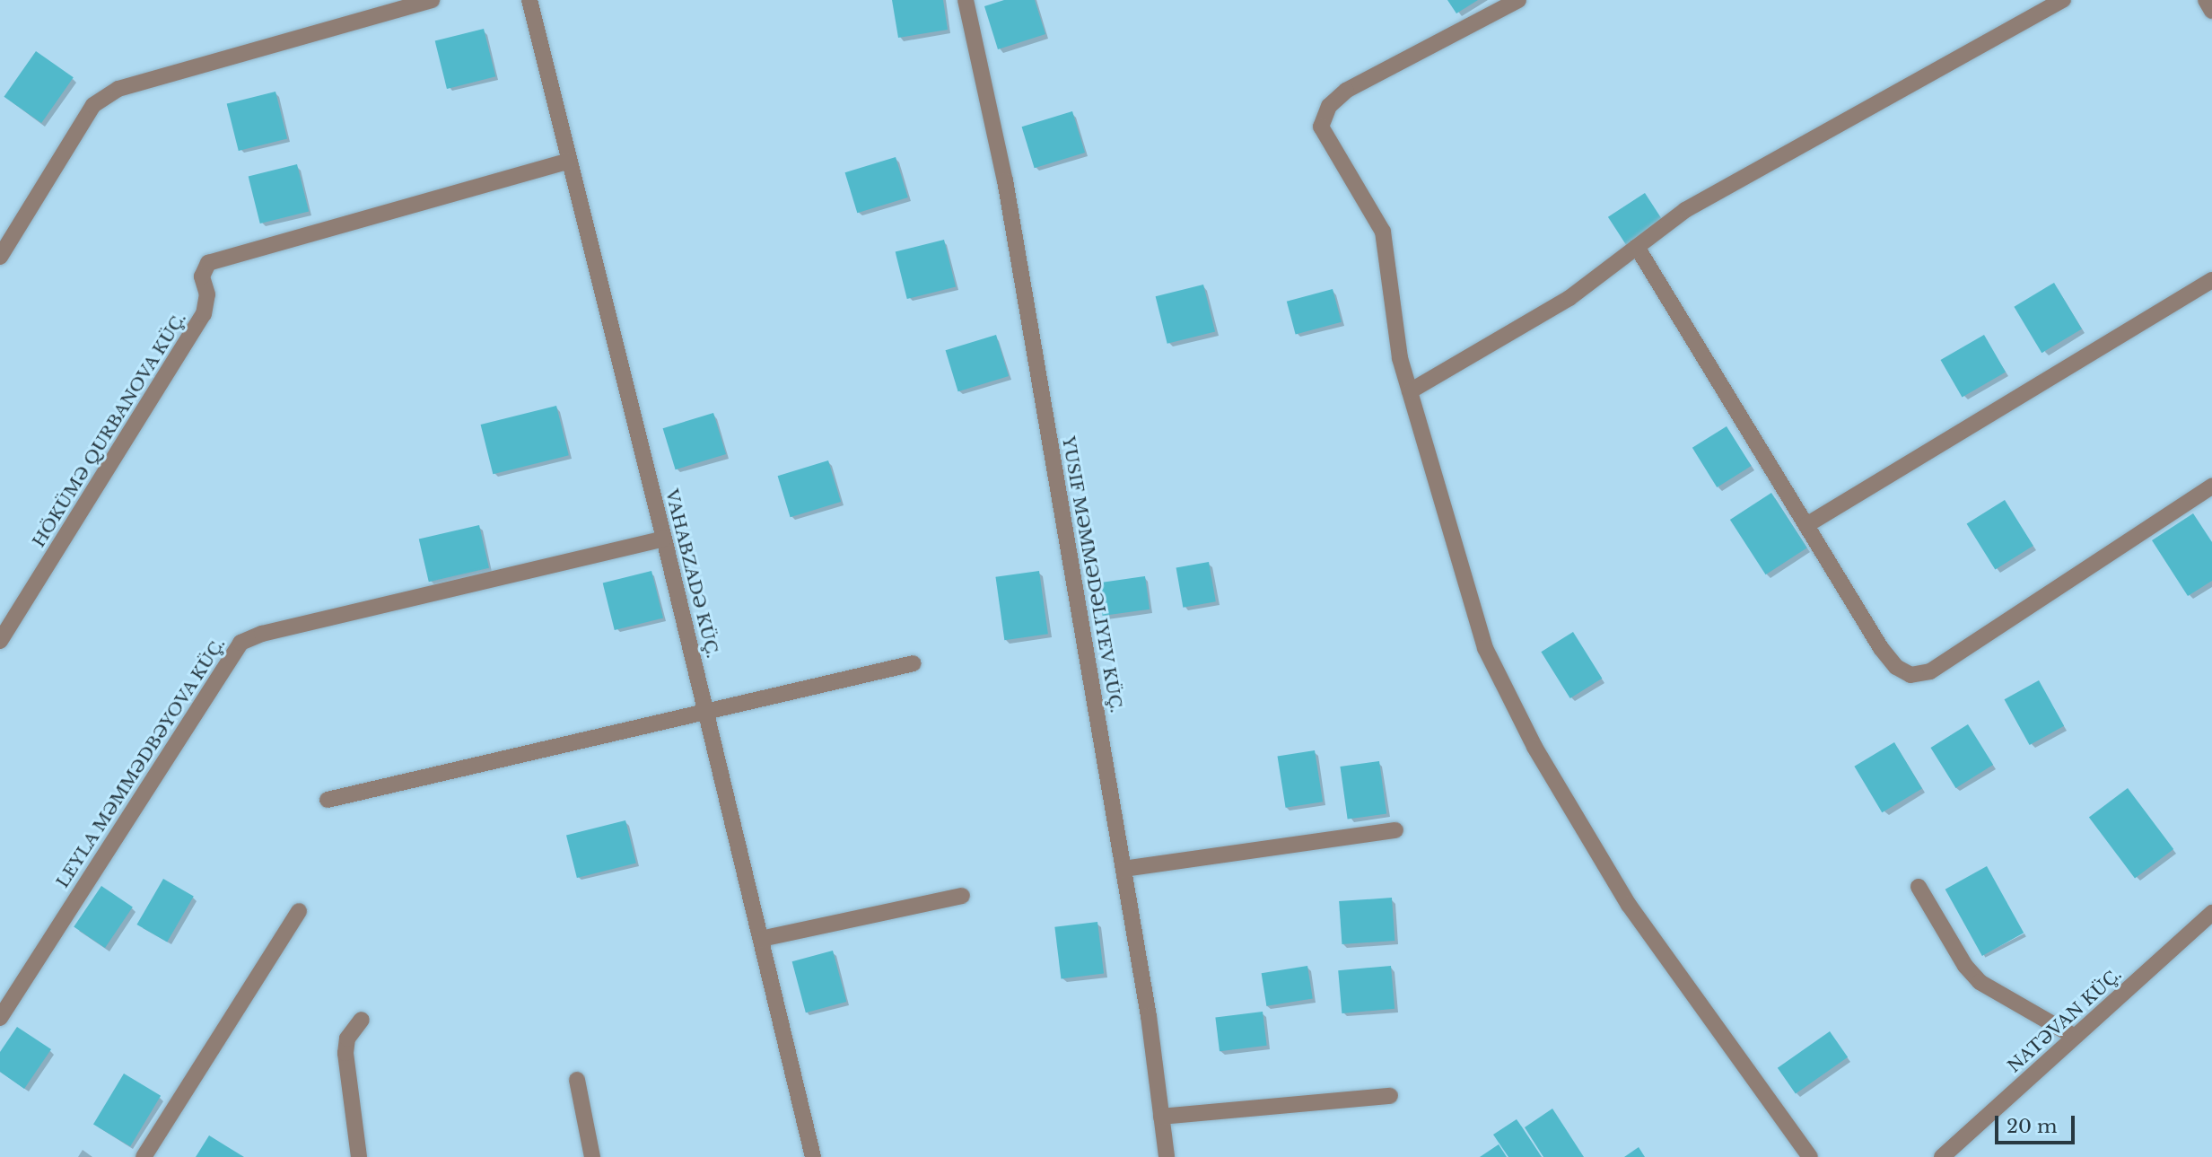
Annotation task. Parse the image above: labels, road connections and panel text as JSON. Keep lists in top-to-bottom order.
{
  "streets": {
    "street": [
      "HÖKÜMƏ QURBANOVA KÜÇ.",
      "VAHABZADƏ KÜÇ.",
      "YUSIF MƏMMƏDƏLIYEV KÜÇ.",
      "LEYLA MƏMMƏDBƏYOVA KÜÇ.",
      "NATƏVAN KÜÇ."
    ]
  },
  "crossings": [
    ["HÖKÜMƏ QURBANOVA KÜÇ.", "VAHABZADƏ KÜÇ."],
    ["VAHABZADƏ KÜÇ.", "LEYLA MƏMMƏDBƏYOVA KÜÇ."]
  ],
  "scale_bar": "20 m"
}
